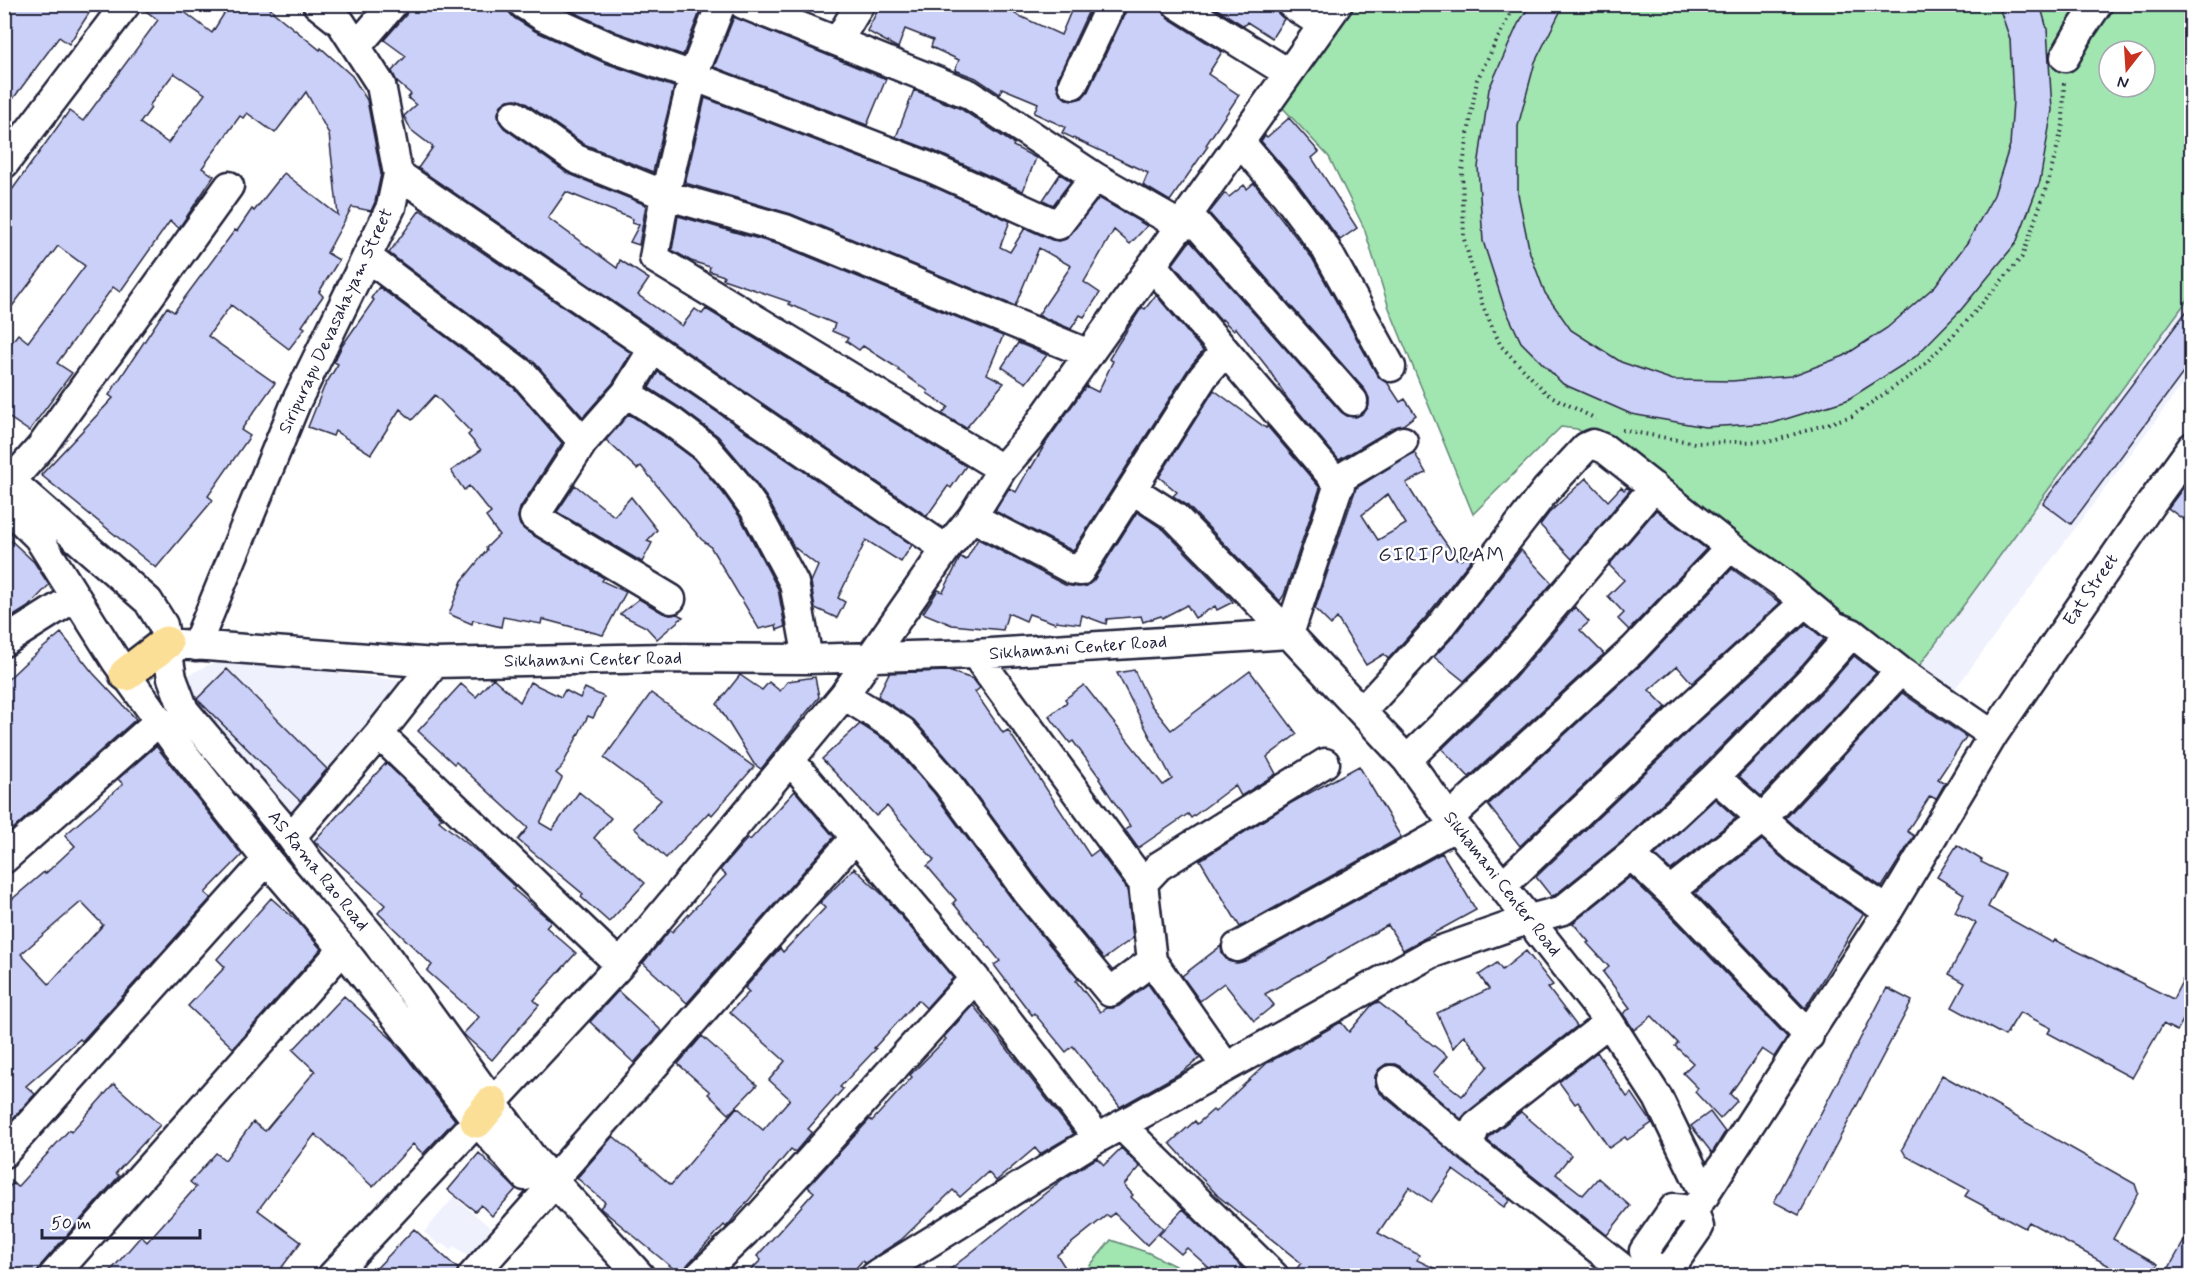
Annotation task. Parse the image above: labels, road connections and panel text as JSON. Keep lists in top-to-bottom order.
{
  "streets": {
    "street": [
      "Siripurapu Devasahayam Street",
      "Eat Street",
      "Sikhamani Center Road",
      "AS Rama Rao Road"
    ]
  },
  "crossings": [
    ["Siripurapu Devasahayam Street", "Sikhamani Center Road"],
    ["Siripurapu Devasahayam Street", "AS Rama Rao Road"],
    ["Eat Street", "Sikhamani Center Road"],
    ["Sikhamani Center Road", "AS Rama Rao Road"]
  ],
  "districts": ["GIRIPURAM"],
  "scale_bar": "50 m",
  "north": "bottom"
}
